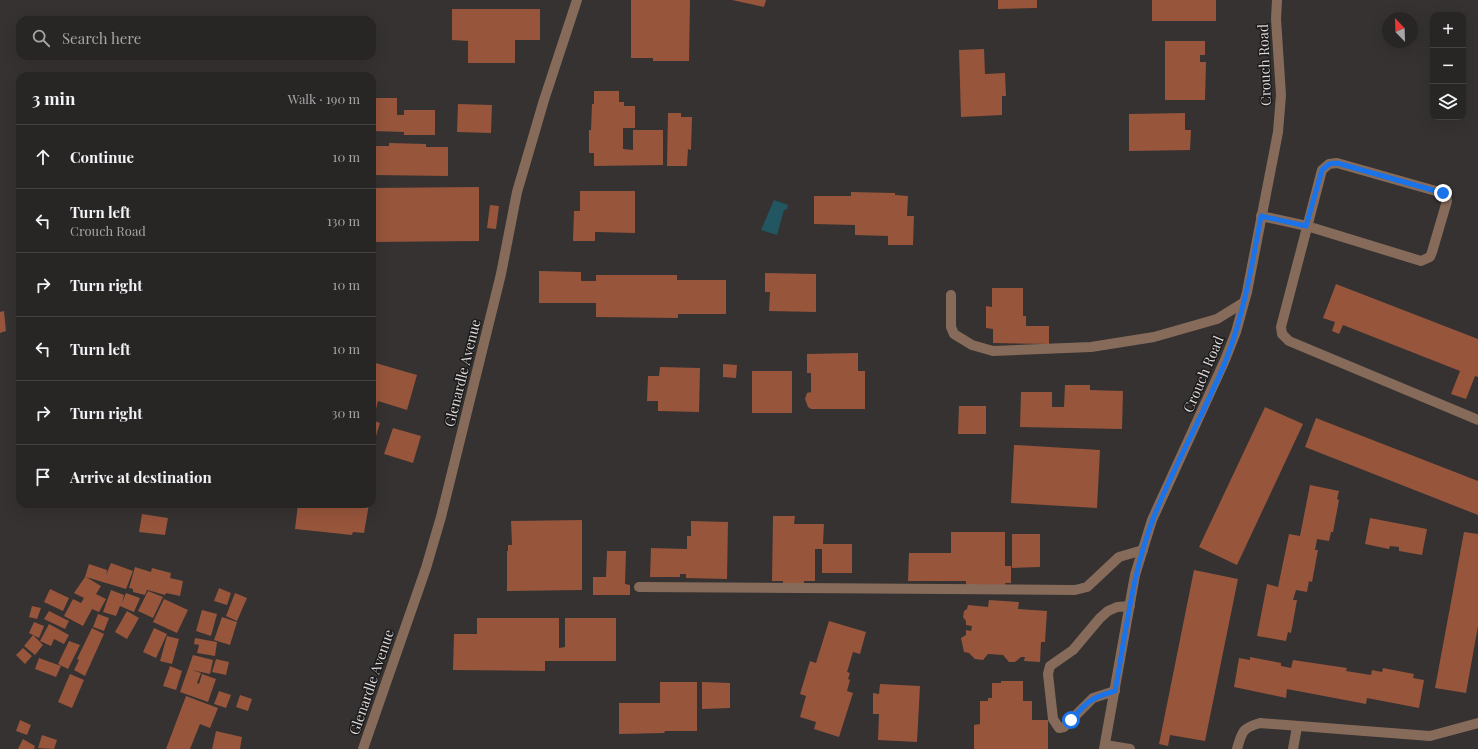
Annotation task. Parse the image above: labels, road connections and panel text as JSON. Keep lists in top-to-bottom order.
{
  "streets": {
    "street": ["Crouch Road", "Glenardle Avenue"]
  },
  "north": "top left",
  "page": {
    "map_buttons": ["+", "−"],
    "search": "Search here",
    "heading": ["3 min", "Walk · 190 m"],
    "list": [
      ["Continue", "10 m"],
      ["Turn left", "Crouch Road", "130 m"],
      ["Turn right", "10 m"],
      ["Turn left", "10 m"],
      ["Turn right", "30 m"],
      "Arrive at destination"
    ]
  }
}
